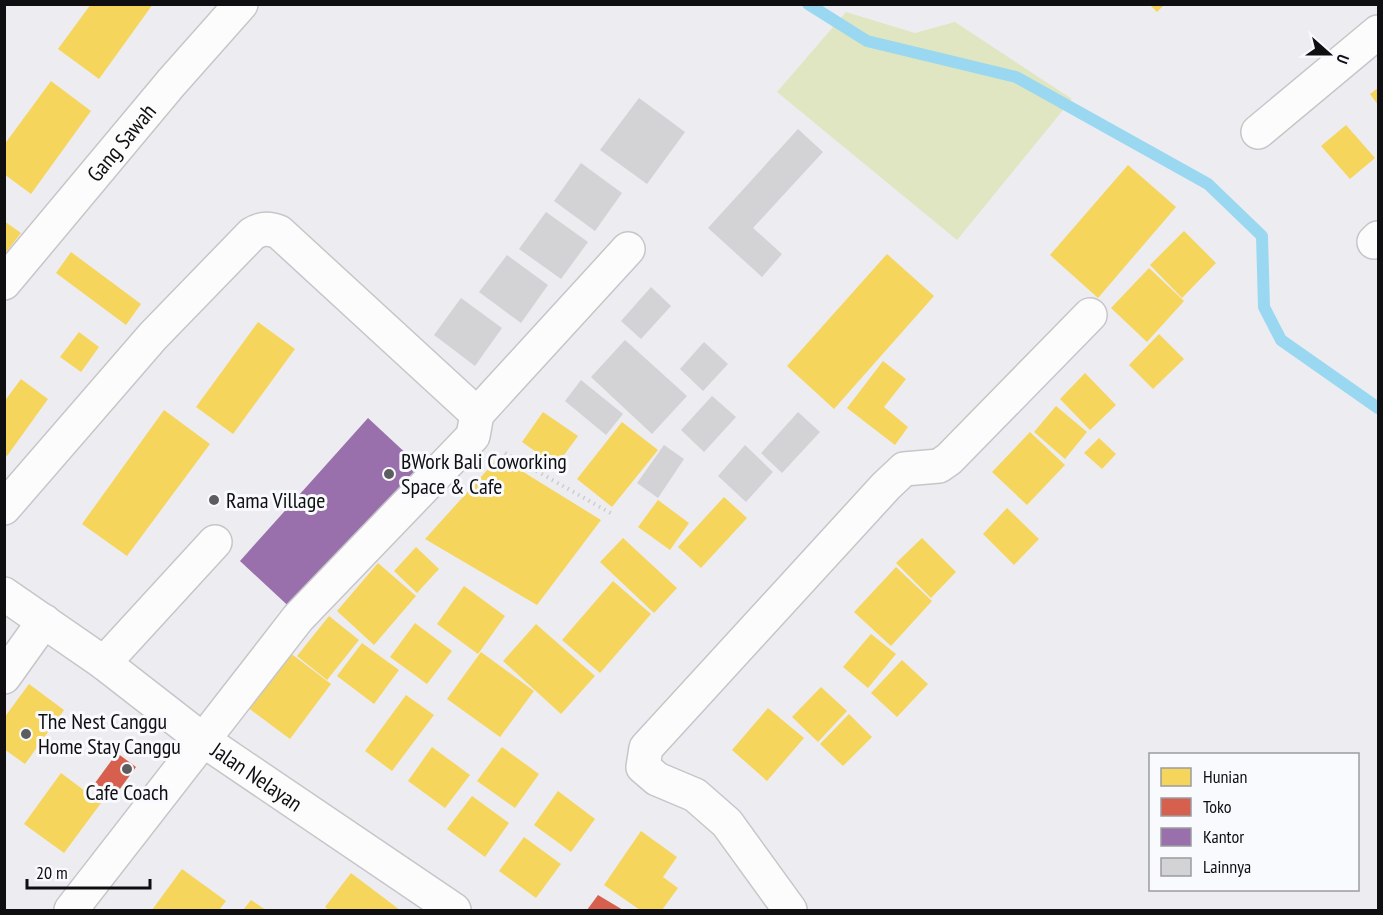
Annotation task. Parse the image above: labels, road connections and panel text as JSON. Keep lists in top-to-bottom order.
{
  "streets": {
    "street": ["Gang Sawah", "Jalan Nelayan"]
  },
  "places": [
    "BWork Bali Coworking Space & Cafe",
    "Rama Village",
    "The Nest Canggu Home Stay Canggu",
    "Cafe Coach"
  ],
  "legend": [
    "Hunian",
    "Toko",
    "Kantor",
    "Lainnya"
  ],
  "scale_bar": "20 m",
  "north": "right"
}
